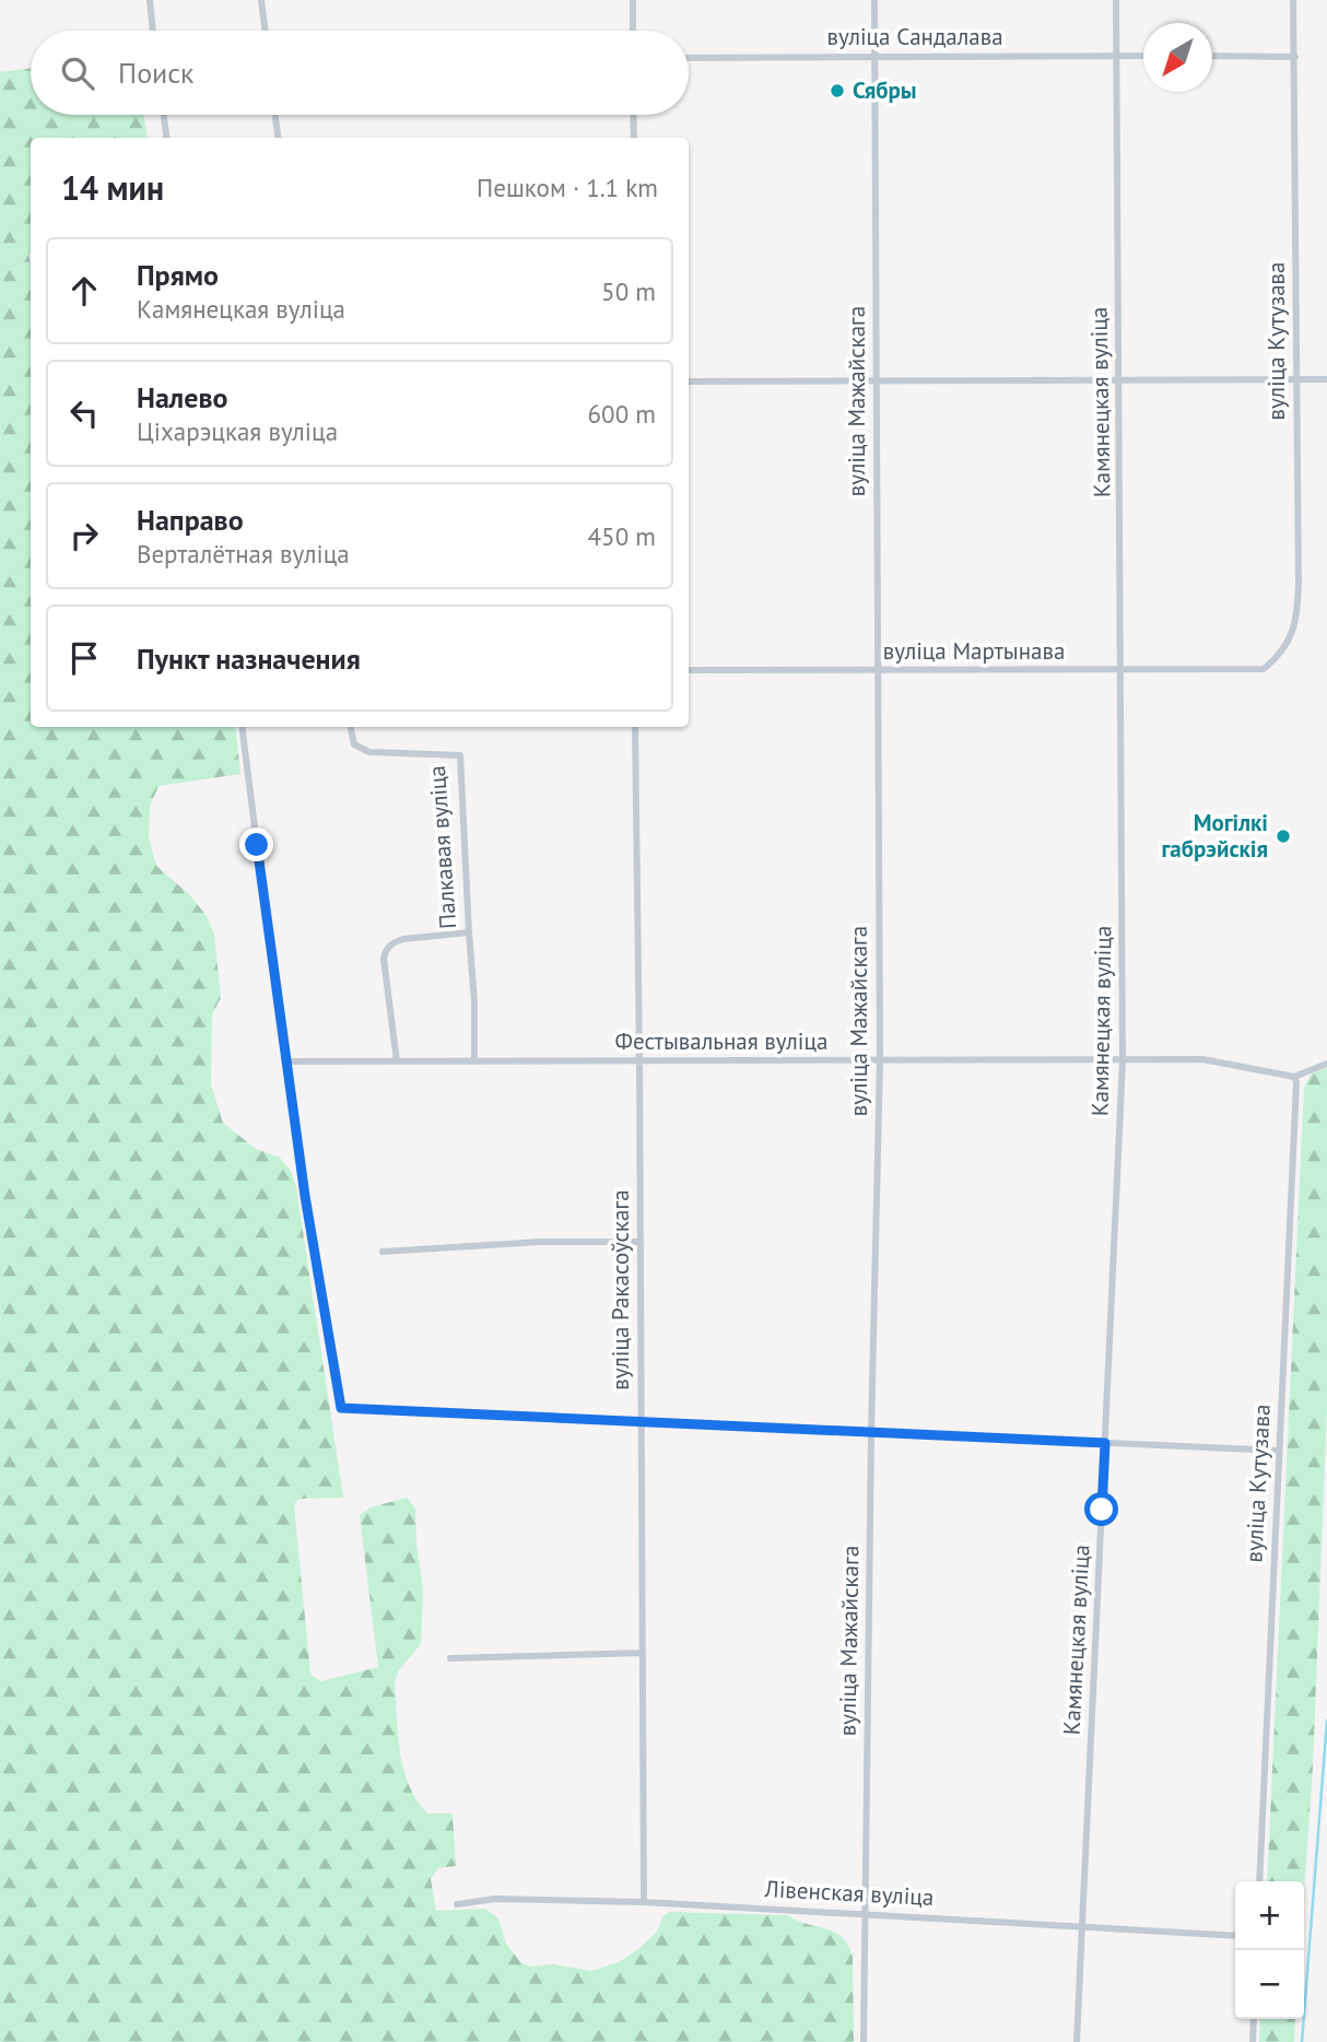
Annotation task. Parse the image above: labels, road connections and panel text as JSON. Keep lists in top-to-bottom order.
{
  "streets": {
    "street": [
      "вуліца Сандалава",
      "вуліца Кутузава",
      "вуліца Мажайскага",
      "Камянецкая вуліца",
      "вуліца Мартынава",
      "Палкавая вуліца",
      "Фестывальная вуліца",
      "вуліца Ракасоўскага",
      "Лівенская вуліца"
    ]
  },
  "crossings": [
    ["вуліца Сандалава", "вуліца Мажайскага"],
    ["вуліца Сандалава", "Камянецкая вуліца"],
    ["вуліца Кутузава", "вуліца Мартынава"],
    ["вуліца Кутузава", "Фестывальная вуліца"],
    ["вуліца Мажайскага", "вуліца Мартынава"],
    ["вуліца Мажайскага", "Фестывальная вуліца"],
    ["вуліца Мажайскага", "Лівенская вуліца"],
    ["Камянецкая вуліца", "вуліца Мартынава"],
    ["Камянецкая вуліца", "Фестывальная вуліца"],
    ["Камянецкая вуліца", "Лівенская вуліца"],
    ["Палкавая вуліца", "Фестывальная вуліца"],
    ["Фестывальная вуліца", "вуліца Ракасоўскага"],
    ["вуліца Ракасоўскага", "Лівенская вуліца"]
  ],
  "places": ["Сябры", "Могілкі габрэйскія"],
  "north": "bottom left",
  "page": {
    "search": "Поиск",
    "heading": ["14 мин", "Пешком · 1.1 km"],
    "list": [
      ["Прямо", "Камянецкая вуліца", "50 m"],
      ["Налево", "Ціхарэцкая вуліца", "600 m"],
      ["Направо", "Верталётная вуліца", "450 m"],
      "Пункт назначения"
    ],
    "map_buttons": ["+", "−"]
  }
}
